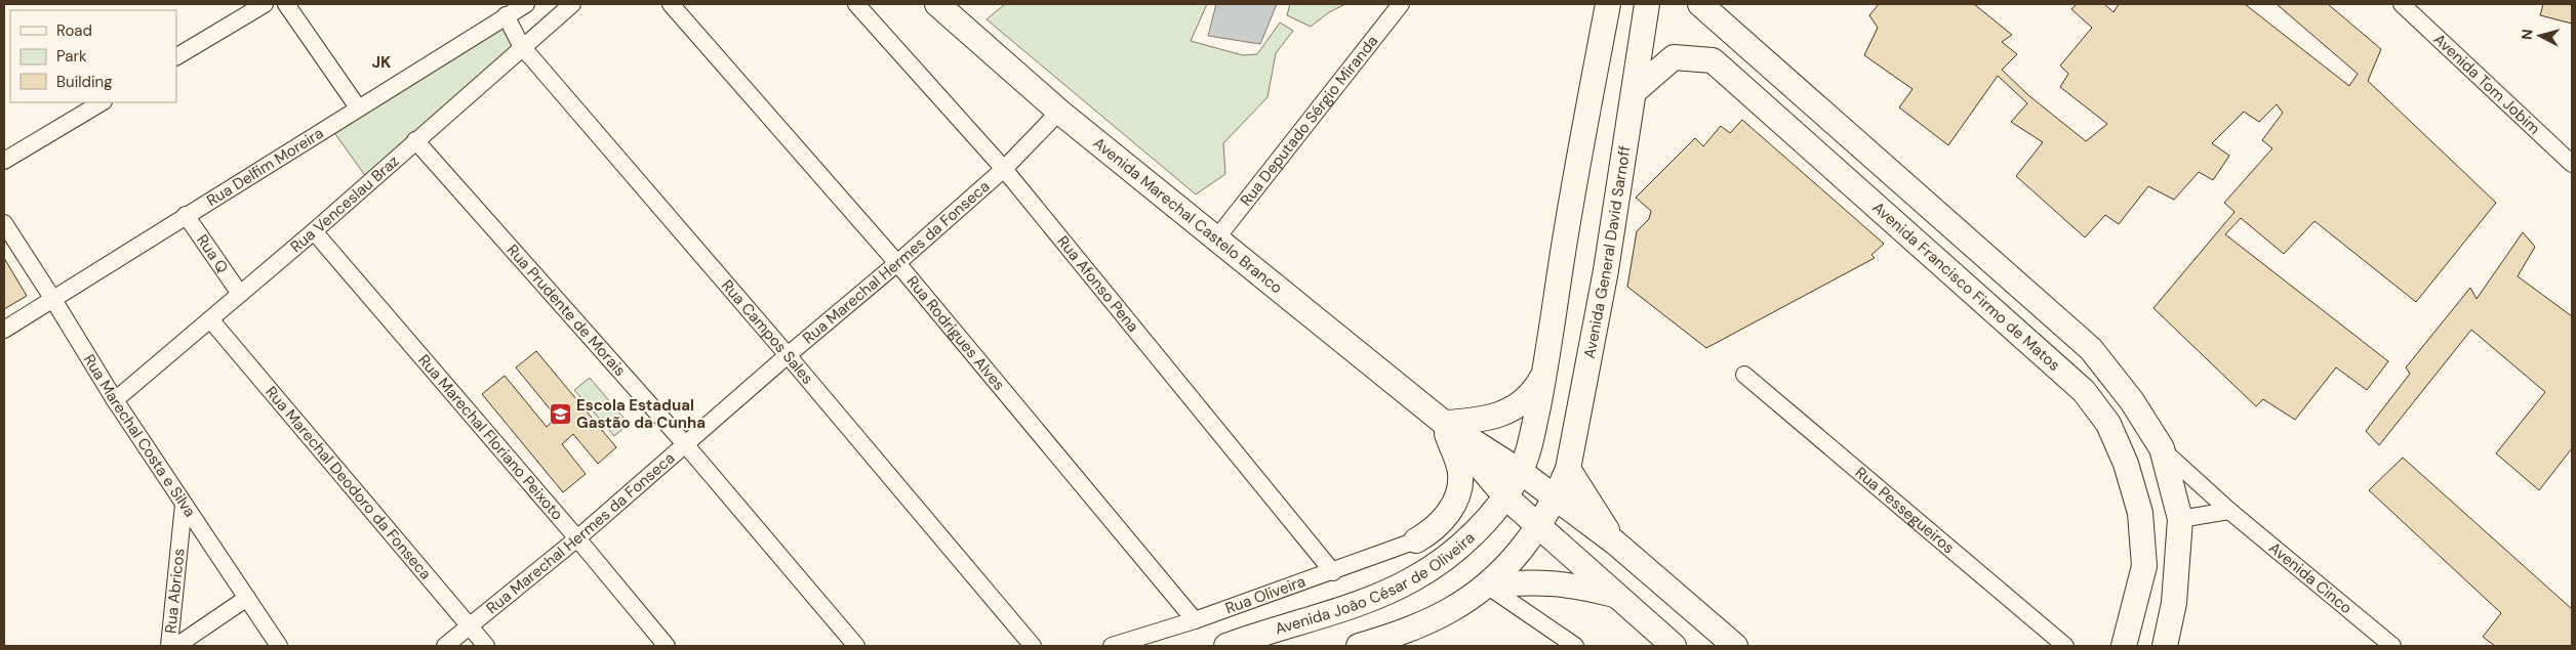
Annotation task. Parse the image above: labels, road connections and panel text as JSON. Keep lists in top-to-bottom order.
{
  "streets": {
    "street": [
      "Avenida Tom Jobim",
      "Rua Deputado Sérgio Miranda",
      "Rua Delfim Moreira",
      "Rua Venceslau Braz",
      "Avenida Marechal Castelo Branco",
      "Avenida General David Sarnoff",
      "Rua Q",
      "Rua Marechal Hermes da Fonseca",
      "Rua Afonso Pena",
      "Avenida Francisco Firmo de Matos",
      "Rua Prudente de Morais",
      "Rua Campos Sales",
      "Rua Rodrigues Alves",
      "Rua Marechal Costa e Silva",
      "Rua Marechal Floriano Peixoto",
      "Rua Marechal Deodoro da Fonseca",
      "Rua Pessegueiros",
      "Avenida Cinco",
      "Avenida João César de Oliveira",
      "Rua Abricos",
      "Rua Oliveira"
    ]
  },
  "crossings": [
    ["Rua Deputado Sérgio Miranda", "Avenida Marechal Castelo Branco"],
    ["Rua Delfim Moreira", "Rua Q"],
    ["Rua Delfim Moreira", "Rua Campos Sales"],
    ["Rua Delfim Moreira", "Rua Marechal Costa e Silva"],
    ["Rua Venceslau Braz", "Rua Q"],
    ["Rua Venceslau Braz", "Rua Prudente de Morais"],
    ["Rua Venceslau Braz", "Rua Campos Sales"],
    ["Rua Venceslau Braz", "Rua Marechal Costa e Silva"],
    ["Rua Venceslau Braz", "Rua Marechal Floriano Peixoto"],
    ["Rua Venceslau Braz", "Rua Marechal Deodoro da Fonseca"],
    ["Avenida Marechal Castelo Branco", "Rua Marechal Hermes da Fonseca"],
    ["Avenida Marechal Castelo Branco", "Avenida João César de Oliveira"],
    ["Avenida General David Sarnoff", "Avenida Francisco Firmo de Matos"],
    ["Rua Marechal Hermes da Fonseca", "Rua Afonso Pena"],
    ["Rua Marechal Hermes da Fonseca", "Rua Prudente de Morais"],
    ["Rua Marechal Hermes da Fonseca", "Rua Campos Sales"],
    ["Rua Marechal Hermes da Fonseca", "Rua Rodrigues Alves"],
    ["Rua Marechal Hermes da Fonseca", "Rua Marechal Floriano Peixoto"],
    ["Rua Marechal Hermes da Fonseca", "Rua Marechal Deodoro da Fonseca"],
    ["Rua Afonso Pena", "Rua Oliveira"],
    ["Rua Rodrigues Alves", "Rua Oliveira"],
    ["Rua Marechal Costa e Silva", "Rua Abricos"]
  ],
  "districts": ["JK"],
  "places": {
    "school or university": ["Escola Estadual Gastão da Cunha"]
  },
  "legend": ["Road", "Park", "Building"],
  "north": "left"
}
